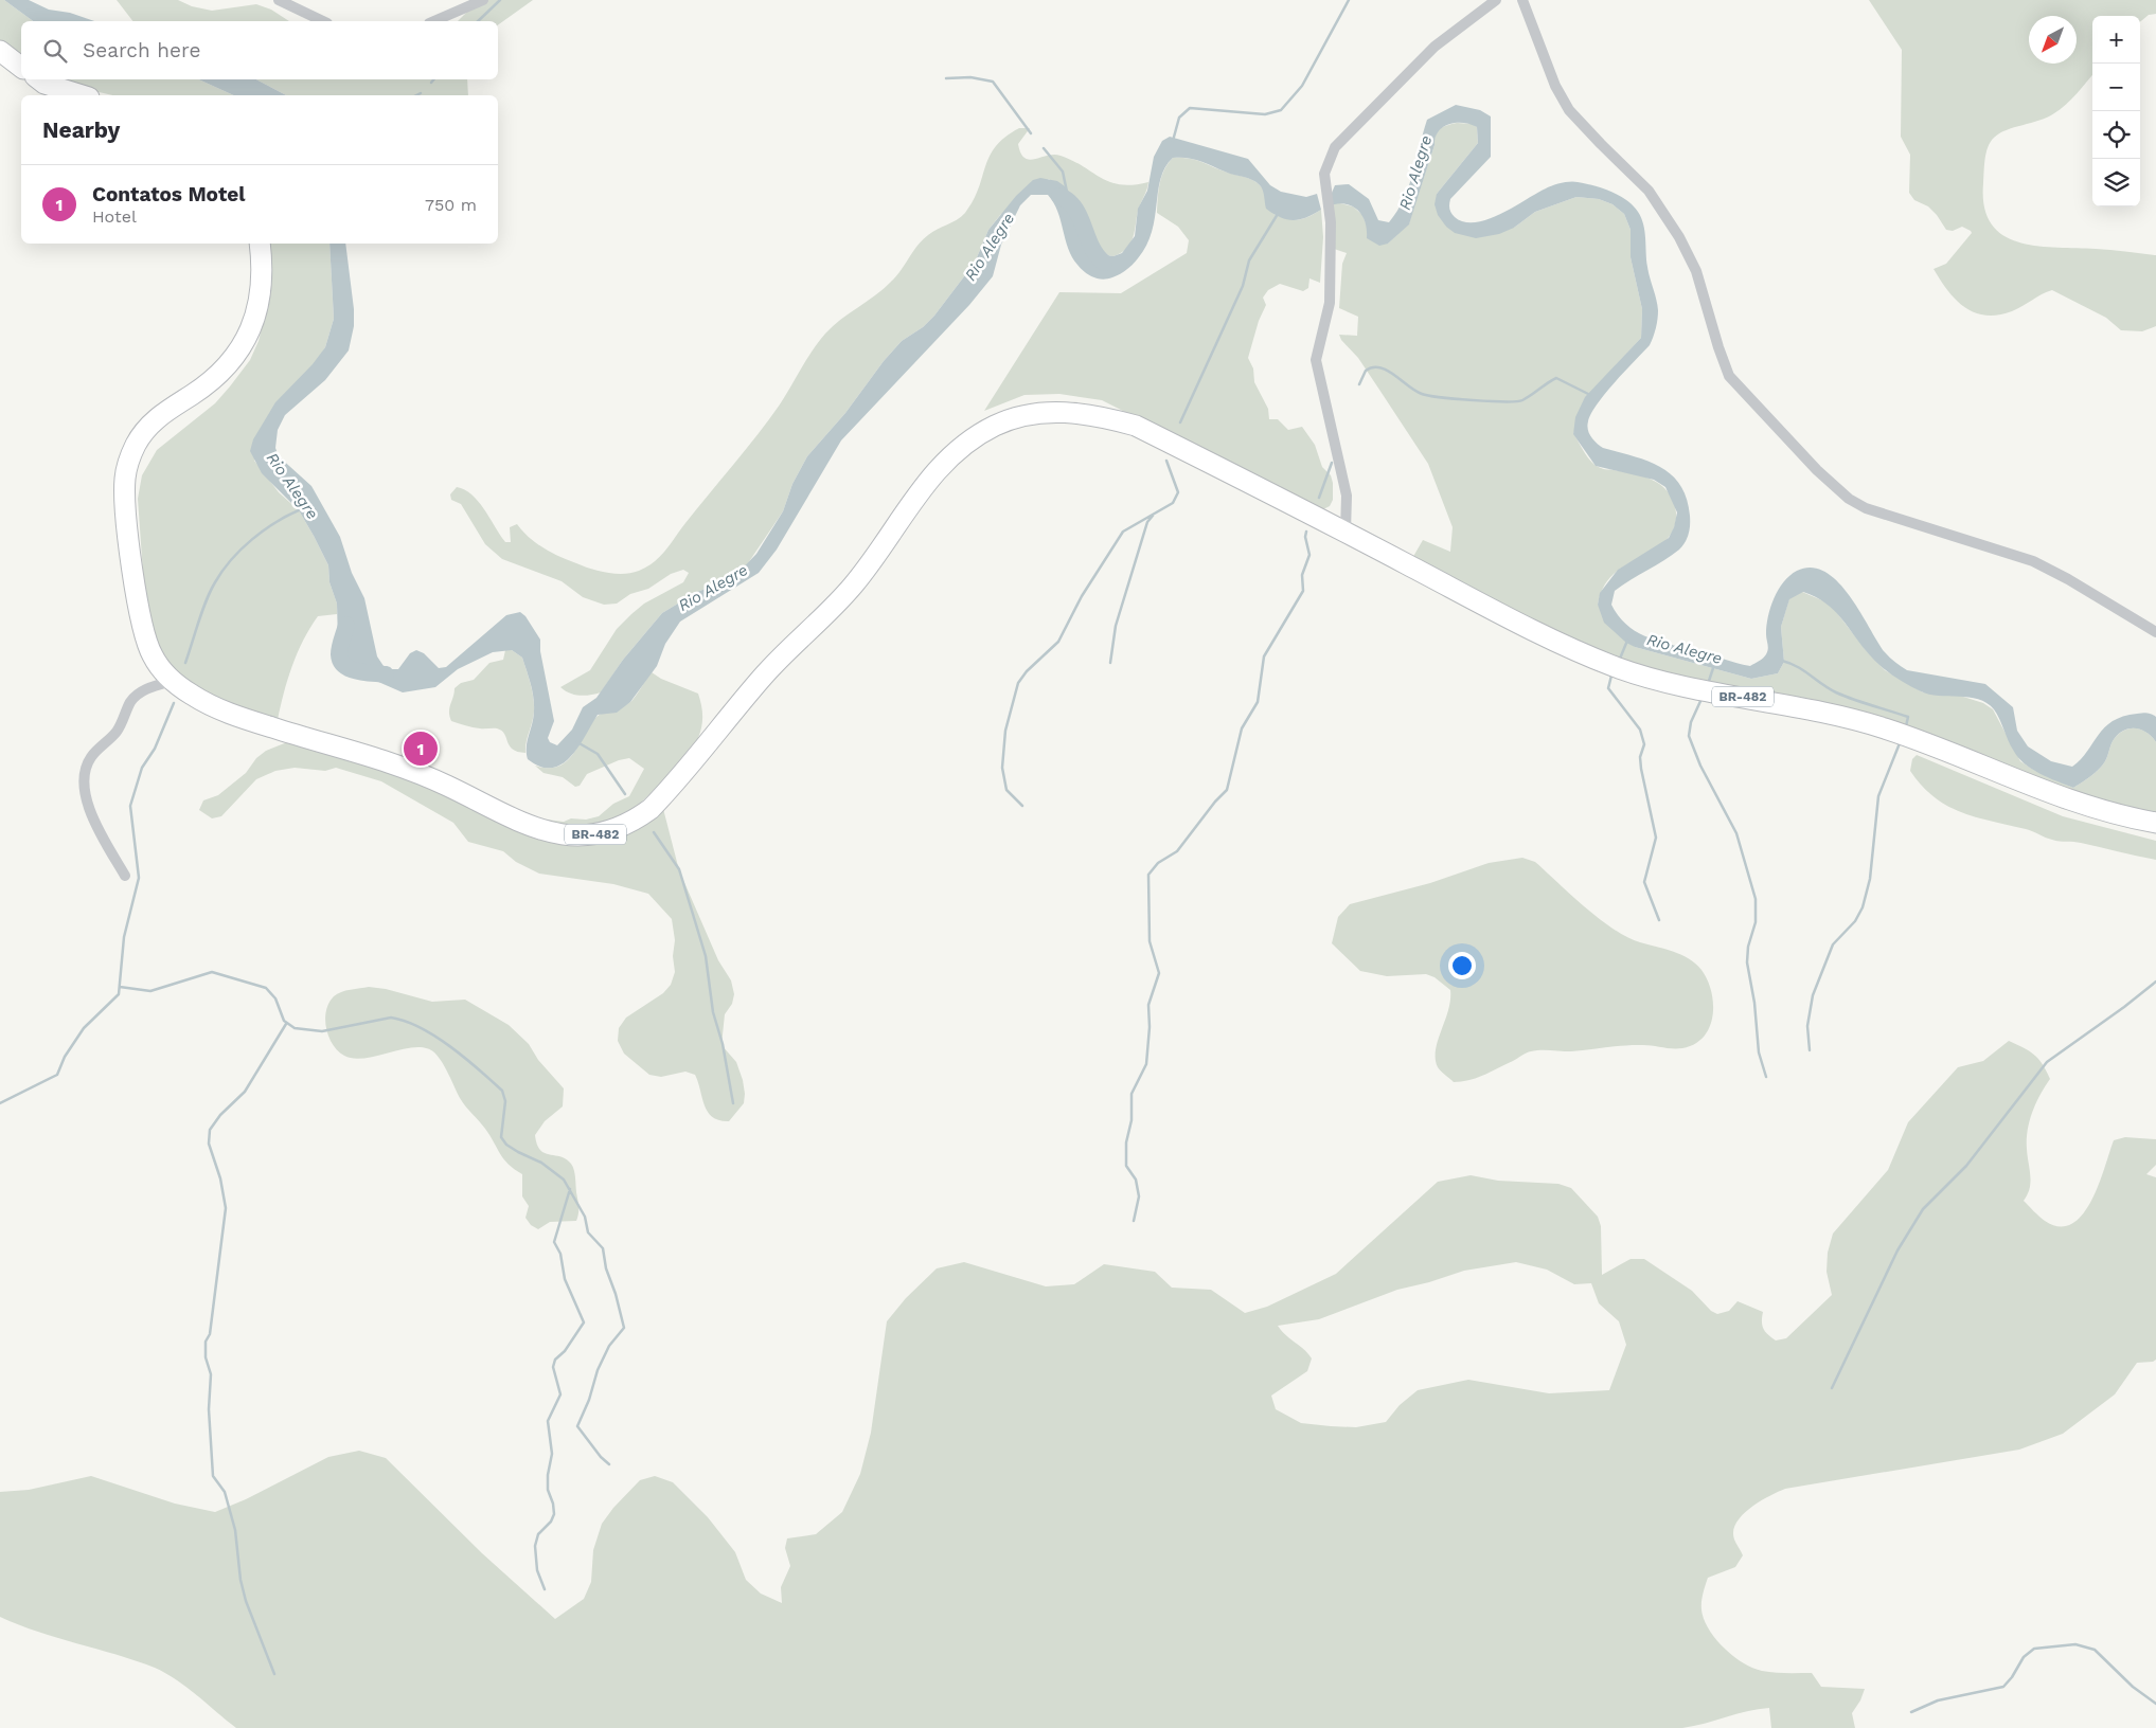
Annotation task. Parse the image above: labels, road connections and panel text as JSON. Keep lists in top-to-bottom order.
{
  "streets": {
    "highway": ["BR-482"]
  },
  "water": ["Rio Alegre"],
  "north": "bottom left",
  "page": {
    "map_buttons": ["+", "−"],
    "search": "Search here",
    "heading": "Nearby",
    "list": [
      {
        "mark": "1",
        "name": "Contatos Motel",
        "note": "Hotel",
        "value": "750 m"
      }
    ],
    "pins": "1"
  }
}
